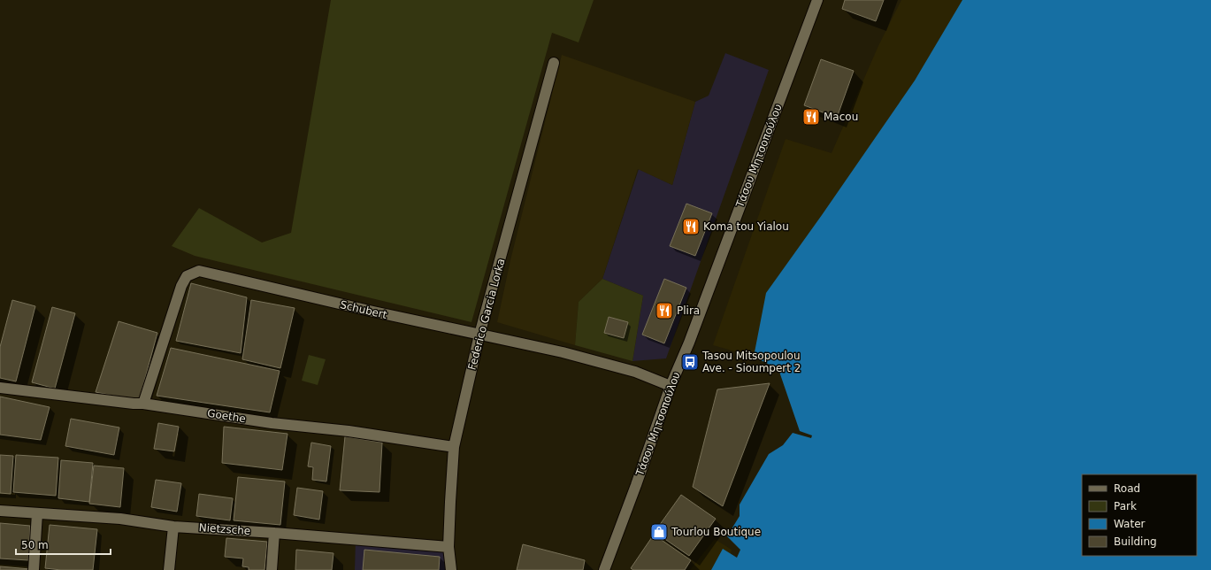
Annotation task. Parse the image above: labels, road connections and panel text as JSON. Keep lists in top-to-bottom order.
{
  "streets": {
    "street": [
      "Τάσου Μητσοπούλου",
      "Schubert",
      "Federico Garcia Lorka",
      "Goethe",
      "Nietzsche"
    ]
  },
  "crossings": [
    ["Τάσου Μητσοπούλου", "Schubert"],
    ["Schubert", "Federico Garcia Lorka"],
    ["Schubert", "Goethe"],
    ["Federico Garcia Lorka", "Goethe"],
    ["Federico Garcia Lorka", "Nietzsche"]
  ],
  "places": {
    "restaurant": ["Macou", "Koma tou Yialou", "Plira"],
    "bus stop": ["Tasou Mitsopoulou Ave. - Sioumpert 2"],
    "shop": ["Tourlou Boutique"]
  },
  "legend": [
    "Road",
    "Park",
    "Water",
    "Building"
  ],
  "scale_bar": "50 m"
}
